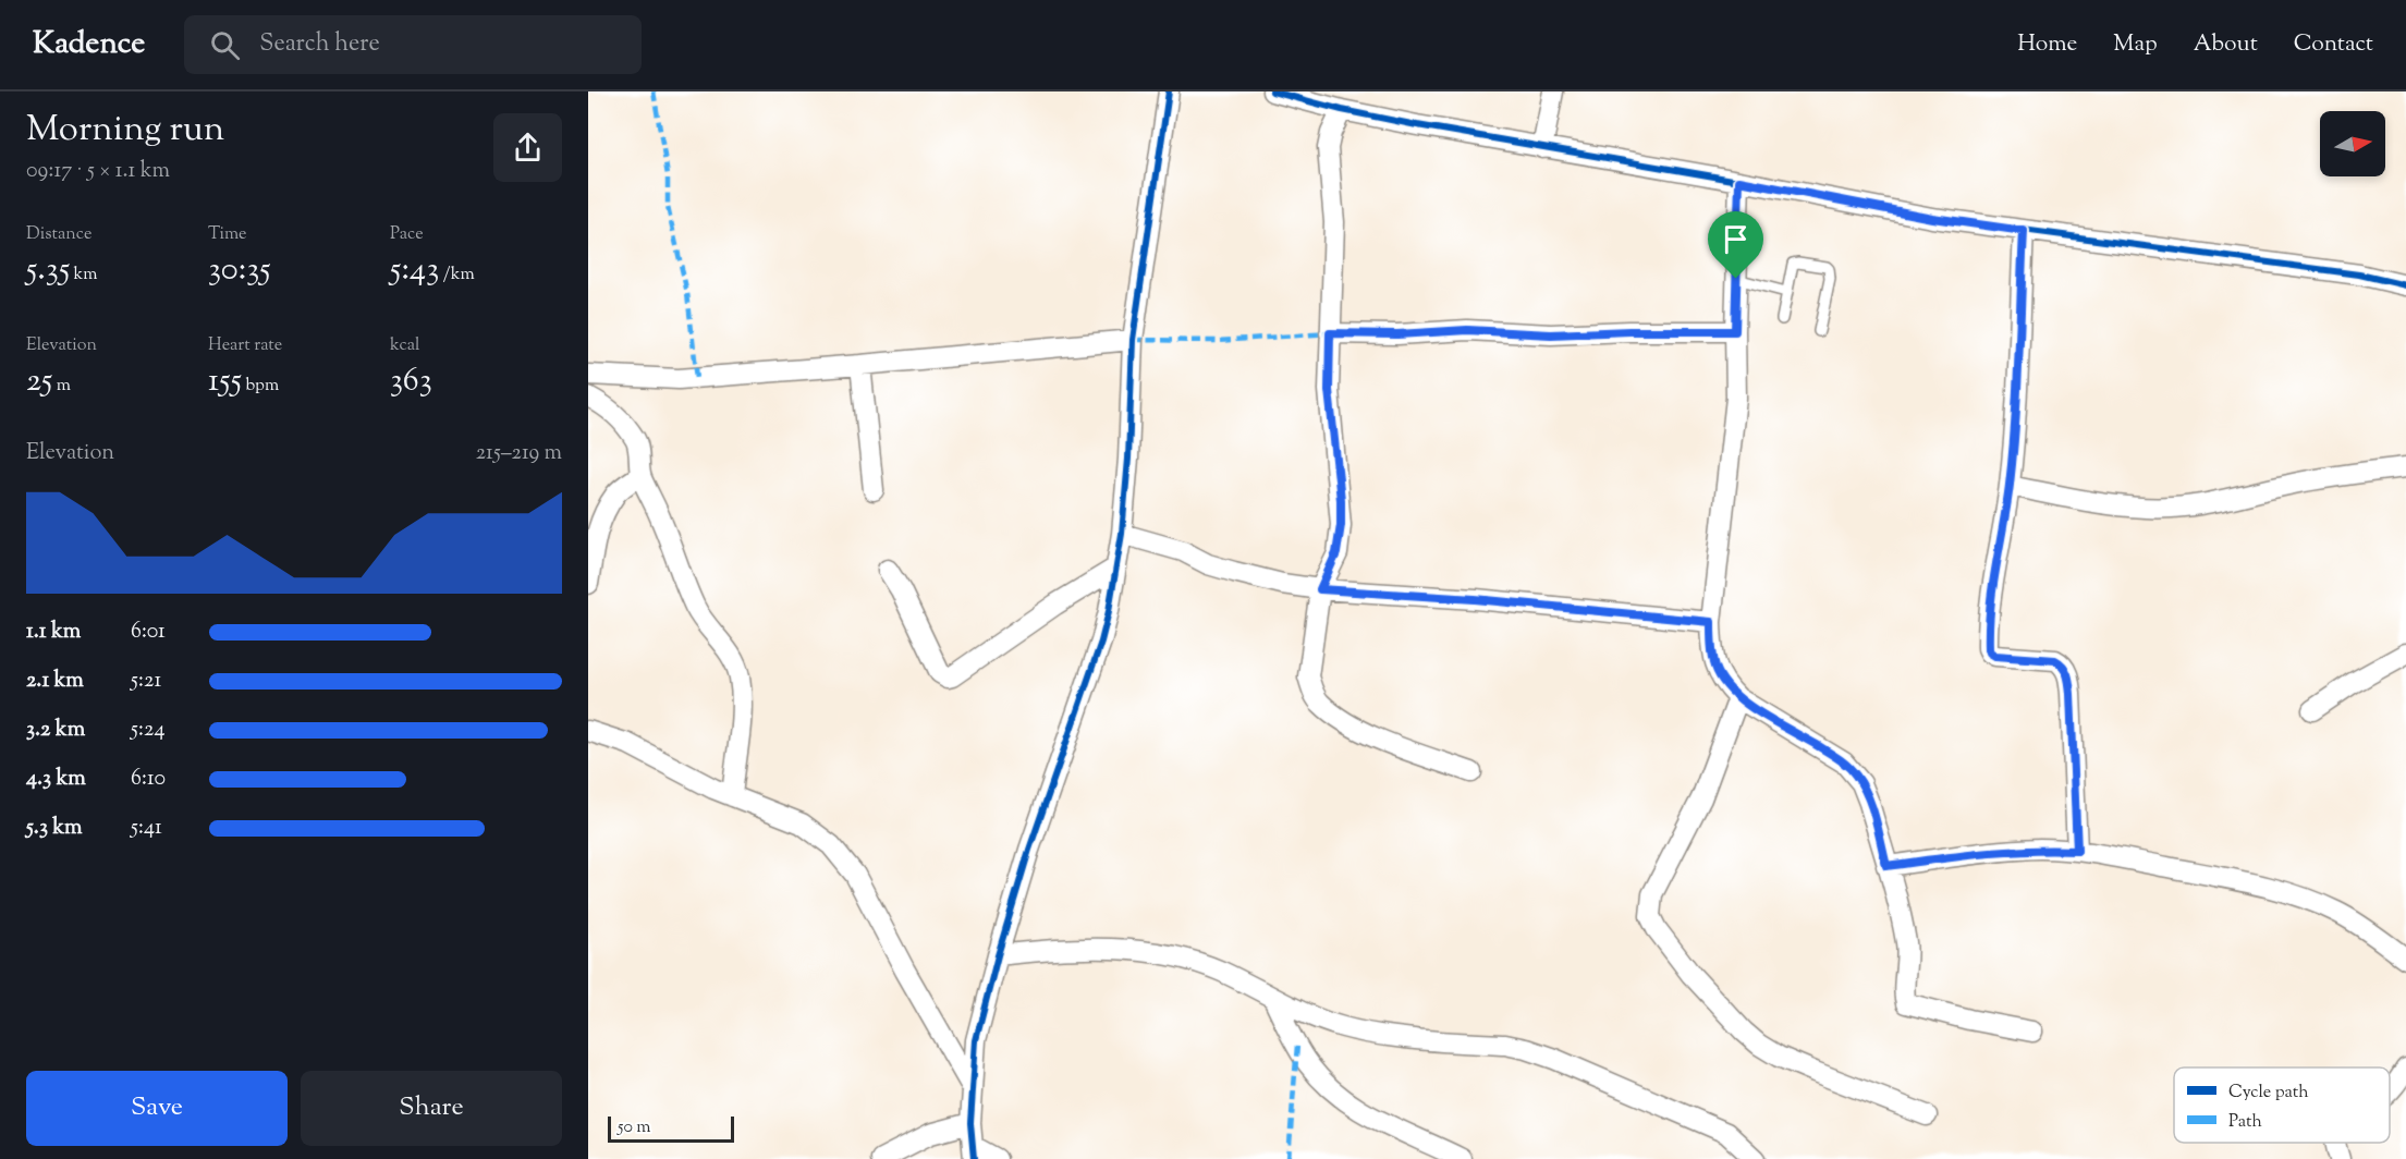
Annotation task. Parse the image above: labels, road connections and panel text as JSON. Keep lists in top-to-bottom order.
{
  "legend": ["Cycle path", "Path"],
  "scale_bar": "50 m",
  "north": "right",
  "page": {
    "header": "Kadence",
    "search": "Search here",
    "nav": [
      "Home",
      "Map",
      "About",
      "Contact"
    ],
    "heading": ["Morning run", "09:17 · 5 × 1.1 km"],
    "stats": [
      ["Distance", "5.35 km"],
      ["Time", "30:35"],
      ["Pace", "5:43 /km"],
      ["Elevation", "25 m"],
      ["Heart rate", "155 bpm"],
      ["kcal", "363"]
    ],
    "chart": ["Elevation", "215–219 m"],
    "list": [
      {
        "name": "1.1 km",
        "note": "6:01"
      },
      {
        "name": "2.1 km",
        "note": "5:21"
      },
      {
        "name": "3.2 km",
        "note": "5:24"
      },
      {
        "name": "4.3 km",
        "note": "6:10"
      },
      {
        "name": "5.3 km",
        "note": "5:41"
      }
    ],
    "buttons": ["Save", "Share"],
    "scale": "50 m"
  }
}
